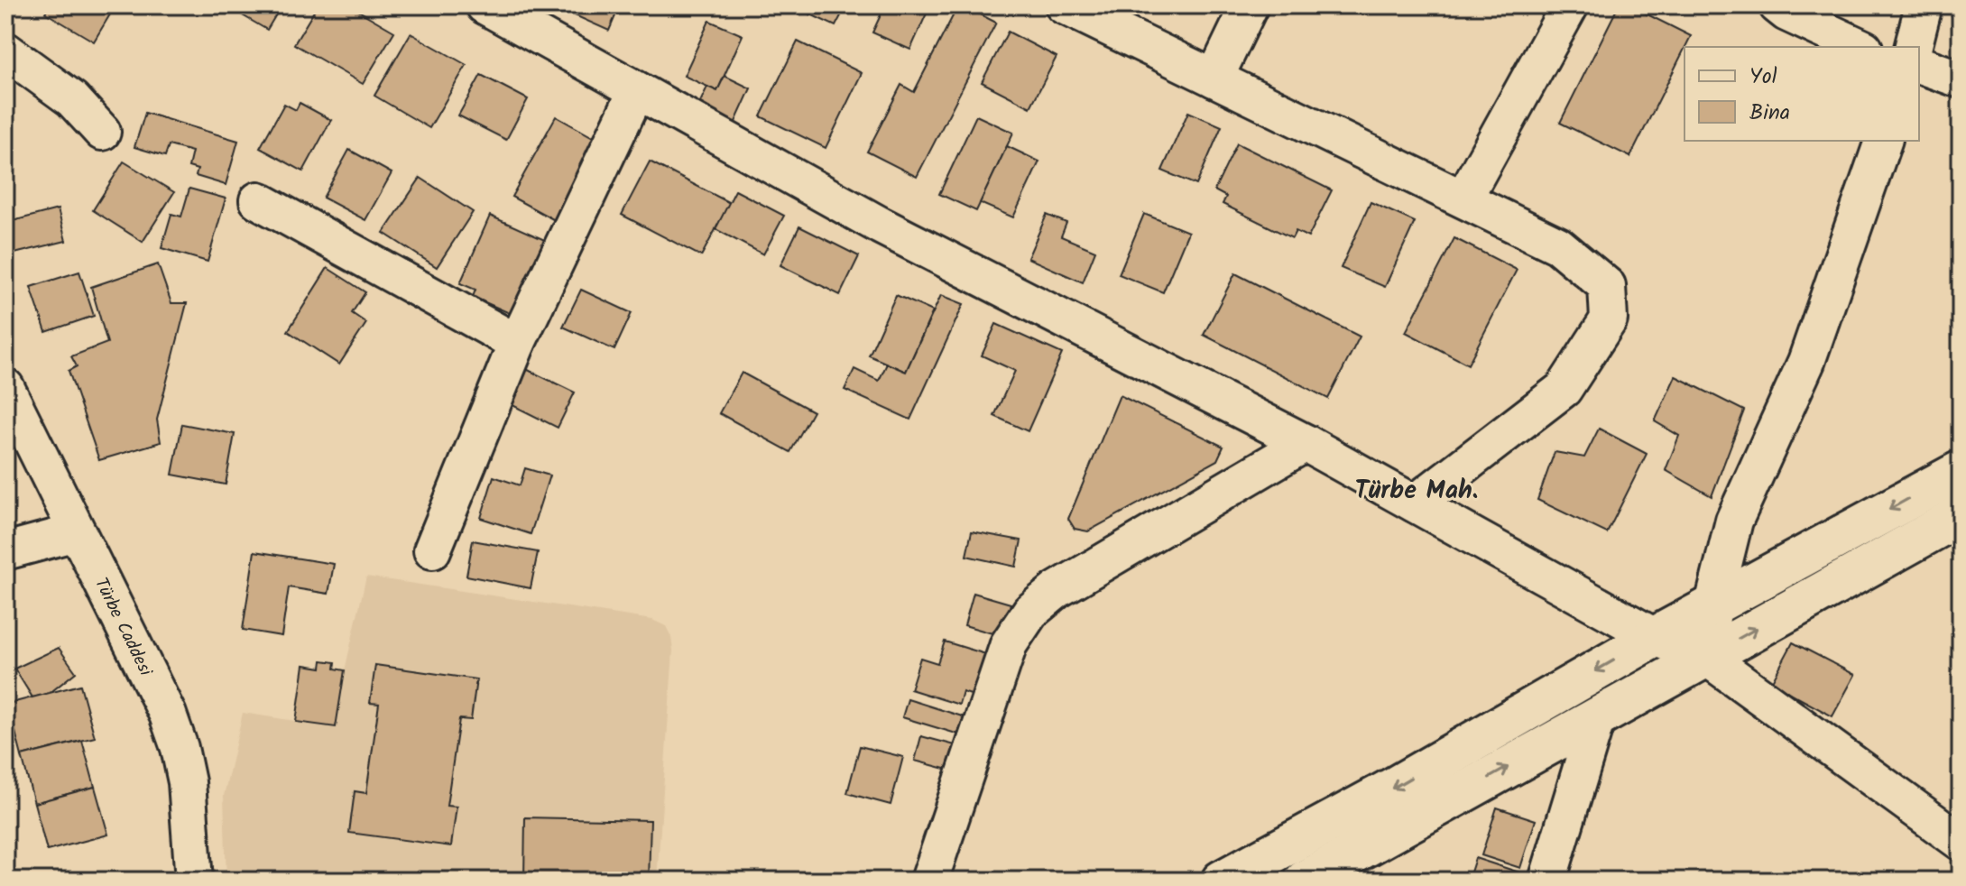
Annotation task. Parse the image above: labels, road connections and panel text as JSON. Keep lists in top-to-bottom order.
{
  "streets": {
    "street": ["Türbe Caddesi"]
  },
  "districts": ["Türbe Mah."],
  "legend": ["Yol", "Bina"]
}
